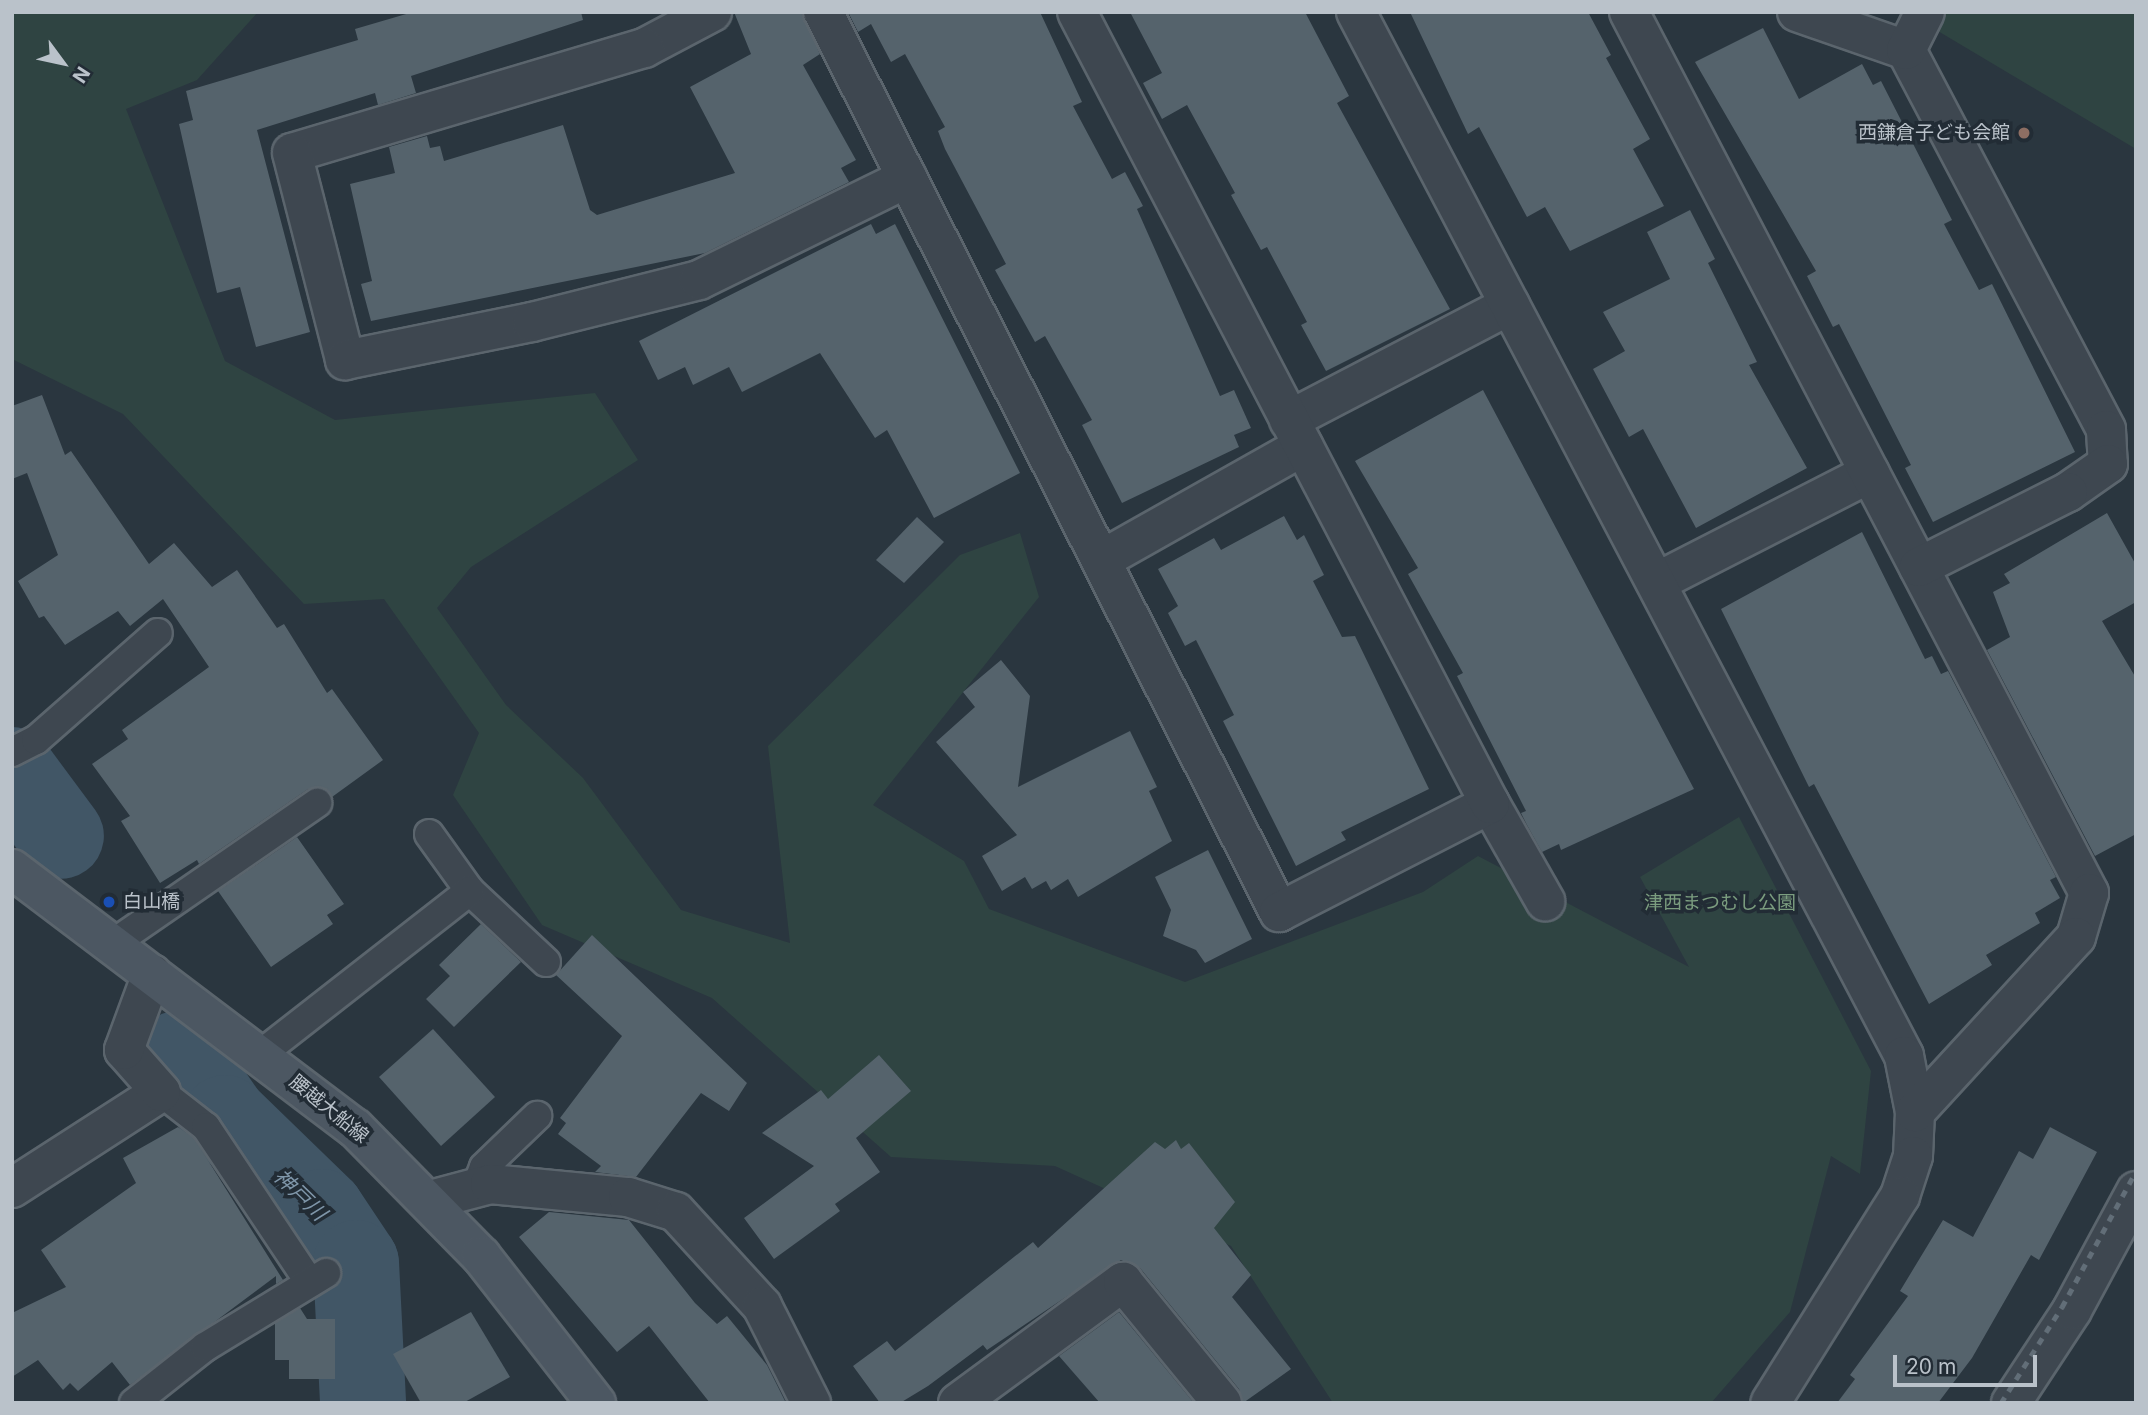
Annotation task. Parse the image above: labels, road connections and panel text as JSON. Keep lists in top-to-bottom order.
{
  "streets": {
    "main road": ["腰越大船線"]
  },
  "water": ["神戸川"],
  "parks": ["津西まつむし公園"],
  "places": ["西鎌倉子ども会館", "白山橋"],
  "scale_bar": "20 m",
  "north": "bottom right"
}
